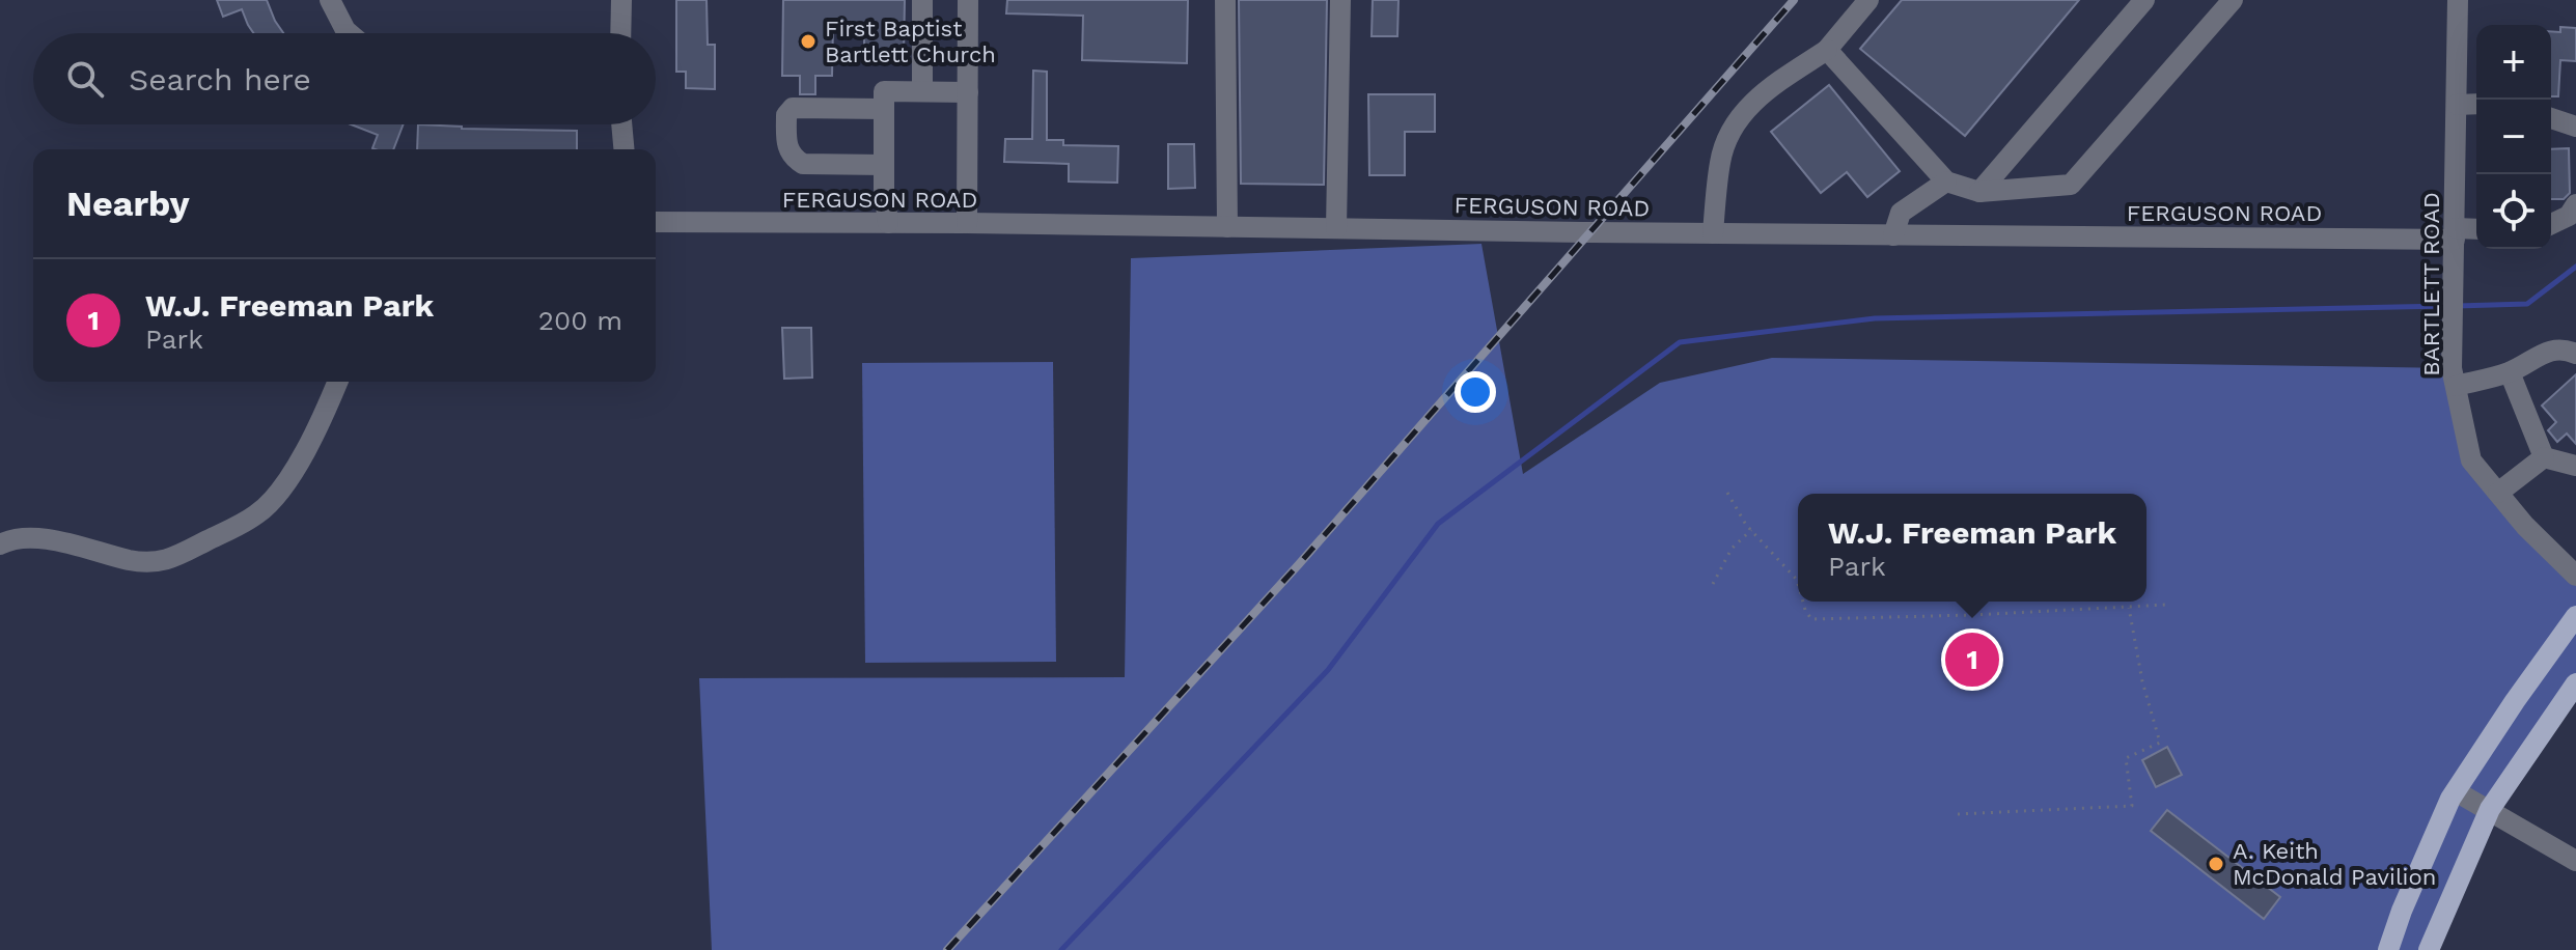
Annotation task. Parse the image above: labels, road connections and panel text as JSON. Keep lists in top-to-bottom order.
{
  "streets": {
    "street": ["FERGUSON ROAD", "BARTLETT ROAD"]
  },
  "crossings": [
    ["FERGUSON ROAD", "BARTLETT ROAD"]
  ],
  "places": ["First Baptist Bartlett Church", "A. Keith McDonald Pavilion"],
  "page": {
    "map_buttons": ["+", "−"],
    "search": "Search here",
    "heading": "Nearby",
    "list": [
      {
        "mark": "1",
        "name": "W.J. Freeman Park",
        "note": "Park",
        "value": "200 m"
      }
    ],
    "popup": ["W.J. Freeman Park", "Park"],
    "pins": "1"
  }
}
